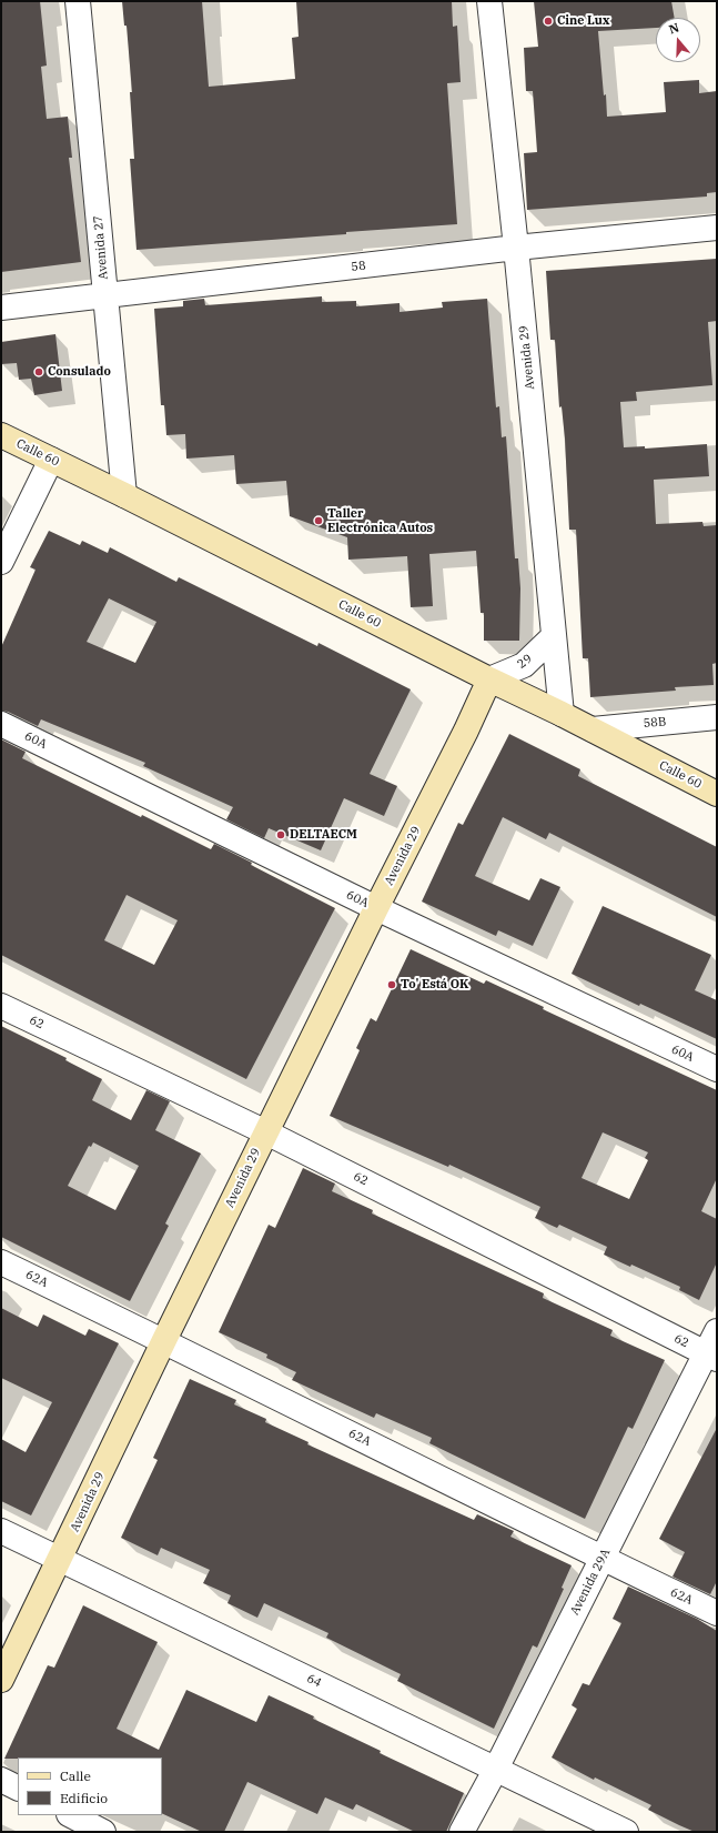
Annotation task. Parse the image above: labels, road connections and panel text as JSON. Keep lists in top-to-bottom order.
{
  "streets": {
    "street": [
      "Avenida 27",
      "58",
      "Avenida 29",
      "Calle 60",
      "29",
      "58B",
      "60A",
      "62",
      "62A",
      "Avenida 29A",
      "64"
    ]
  },
  "crossings": [
    ["Avenida 27", "58"],
    ["Avenida 27", "Calle 60"],
    ["58", "Avenida 29"],
    ["Avenida 29", "Calle 60"],
    ["Avenida 29", "29"],
    ["Avenida 29", "60A"],
    ["Avenida 29", "62"],
    ["Avenida 29", "62A"],
    ["Avenida 29", "64"],
    ["Calle 60", "29"],
    ["Calle 60", "58B"],
    ["62", "Avenida 29A"],
    ["62A", "Avenida 29A"],
    ["Avenida 29A", "64"]
  ],
  "places": [
    "Cine Lux",
    "Consulado",
    "Taller Electrónica Autos",
    "DELTAECM",
    "To' Está OK"
  ],
  "legend": ["Calle", "Edificio"],
  "north": "top"
}
